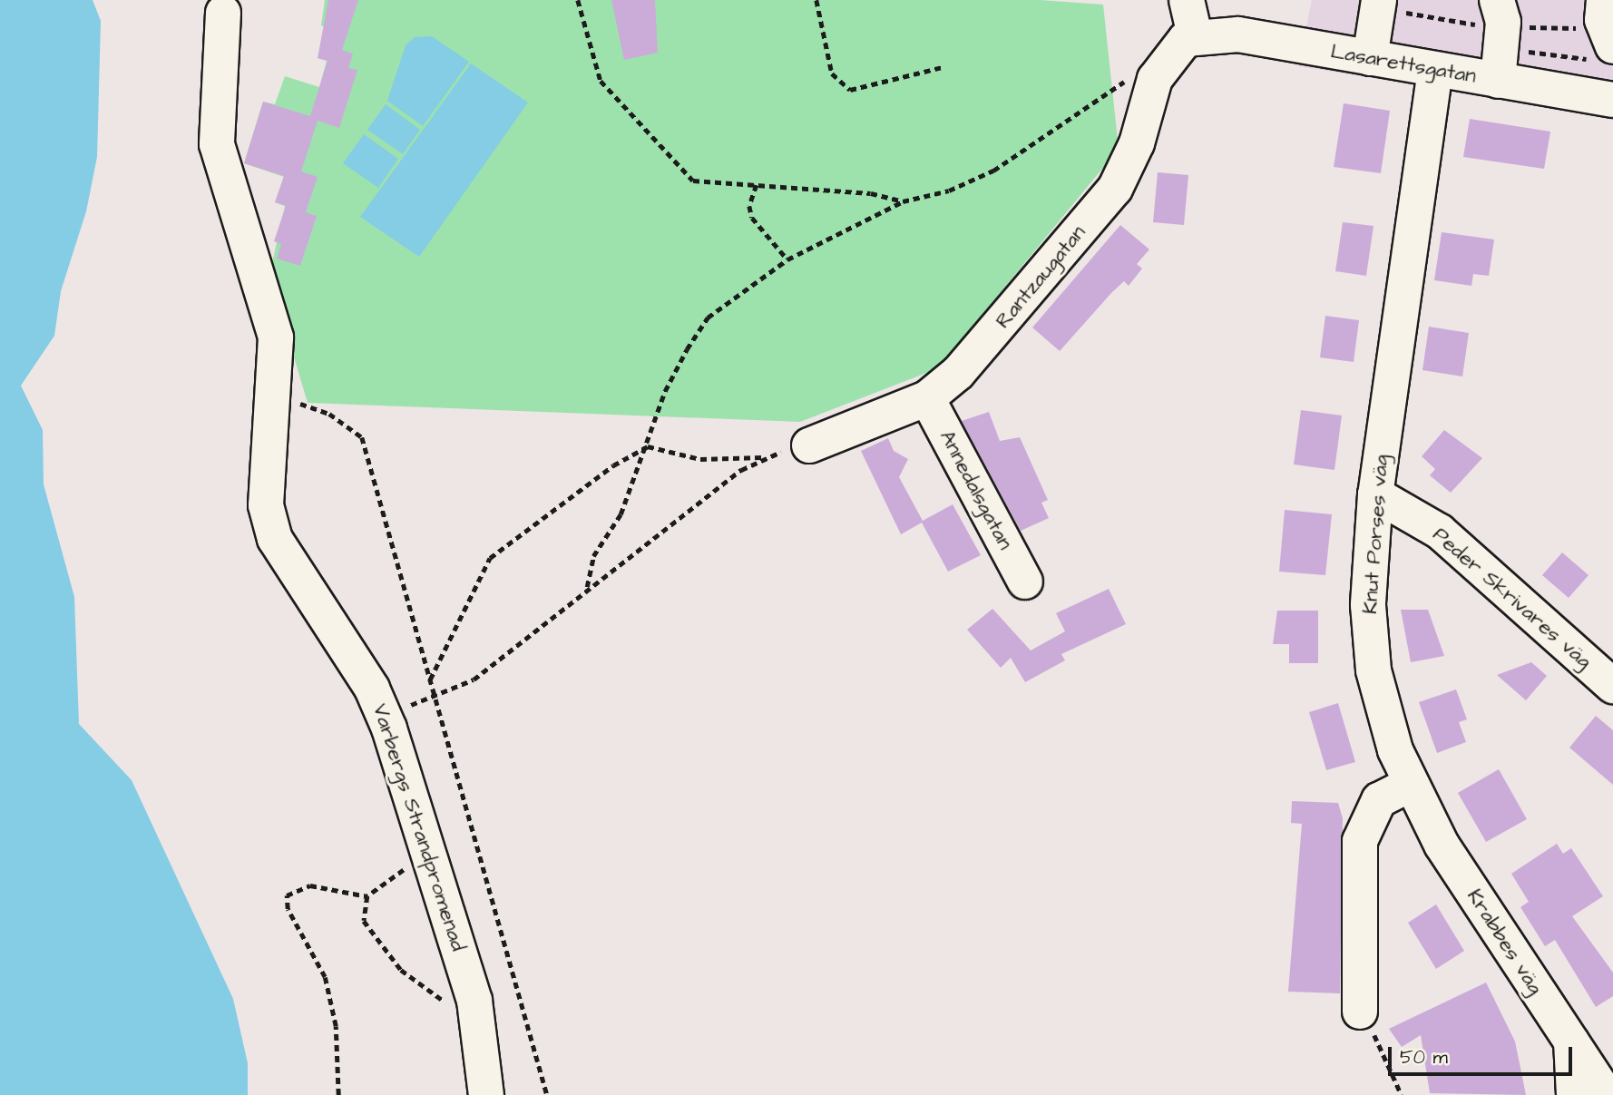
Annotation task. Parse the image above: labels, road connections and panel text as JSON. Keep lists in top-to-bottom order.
{
  "streets": {
    "street": [
      "Lasarettsgatan",
      "Rantzaugatan",
      "Annedalsgatan",
      "Knut Porses väg",
      "Peder Skrivares väg",
      "Varbergs Strandpromenad",
      "Krabbes väg"
    ]
  },
  "crossings": [
    ["Lasarettsgatan", "Knut Porses väg"],
    ["Rantzaugatan", "Annedalsgatan"],
    ["Knut Porses väg", "Peder Skrivares väg"],
    ["Knut Porses väg", "Krabbes väg"]
  ],
  "scale_bar": "50 m"
}
